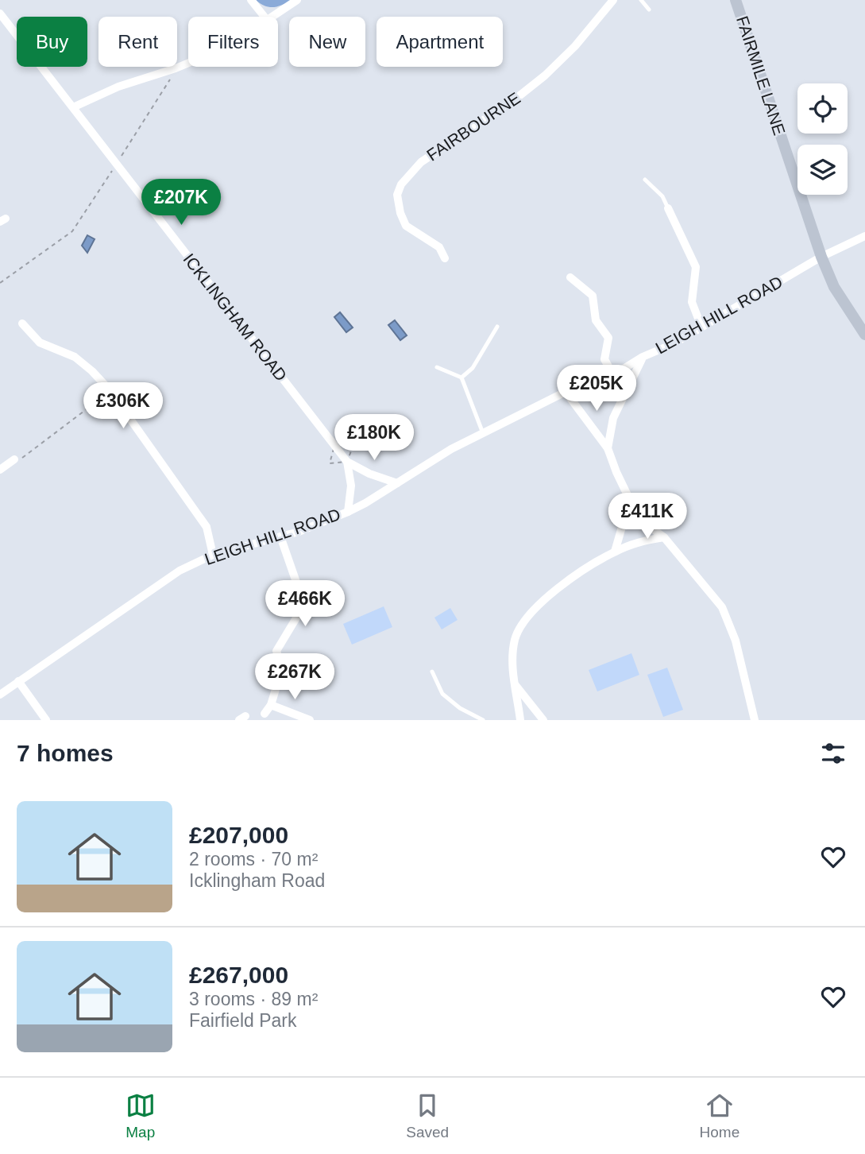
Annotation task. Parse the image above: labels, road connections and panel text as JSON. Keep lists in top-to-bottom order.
{
  "streets": {
    "street": [
      "FAIRMILE LANE",
      "FAIRBOURNE",
      "LEIGH HILL ROAD",
      "ICKLINGHAM ROAD"
    ]
  },
  "crossings": [
    ["FAIRMILE LANE", "LEIGH HILL ROAD"],
    ["LEIGH HILL ROAD", "ICKLINGHAM ROAD"]
  ],
  "page": {
    "chip": [
      "Buy",
      "Rent",
      "Filters",
      "New",
      "Apartment"
    ],
    "price": [
      "£207K",
      "£205K",
      "£306K",
      "£180K",
      "£411K",
      "£466K",
      "£267K"
    ],
    "heading": "7 homes",
    "list": [
      {
        "name": "£207,000",
        "note": "2 rooms · 70 m² · Icklingham Road"
      },
      {
        "name": "£267,000",
        "note": "3 rooms · 89 m² · Fairfield Park"
      }
    ],
    "tabs": ["Map", "Saved", "Home"]
  }
}
